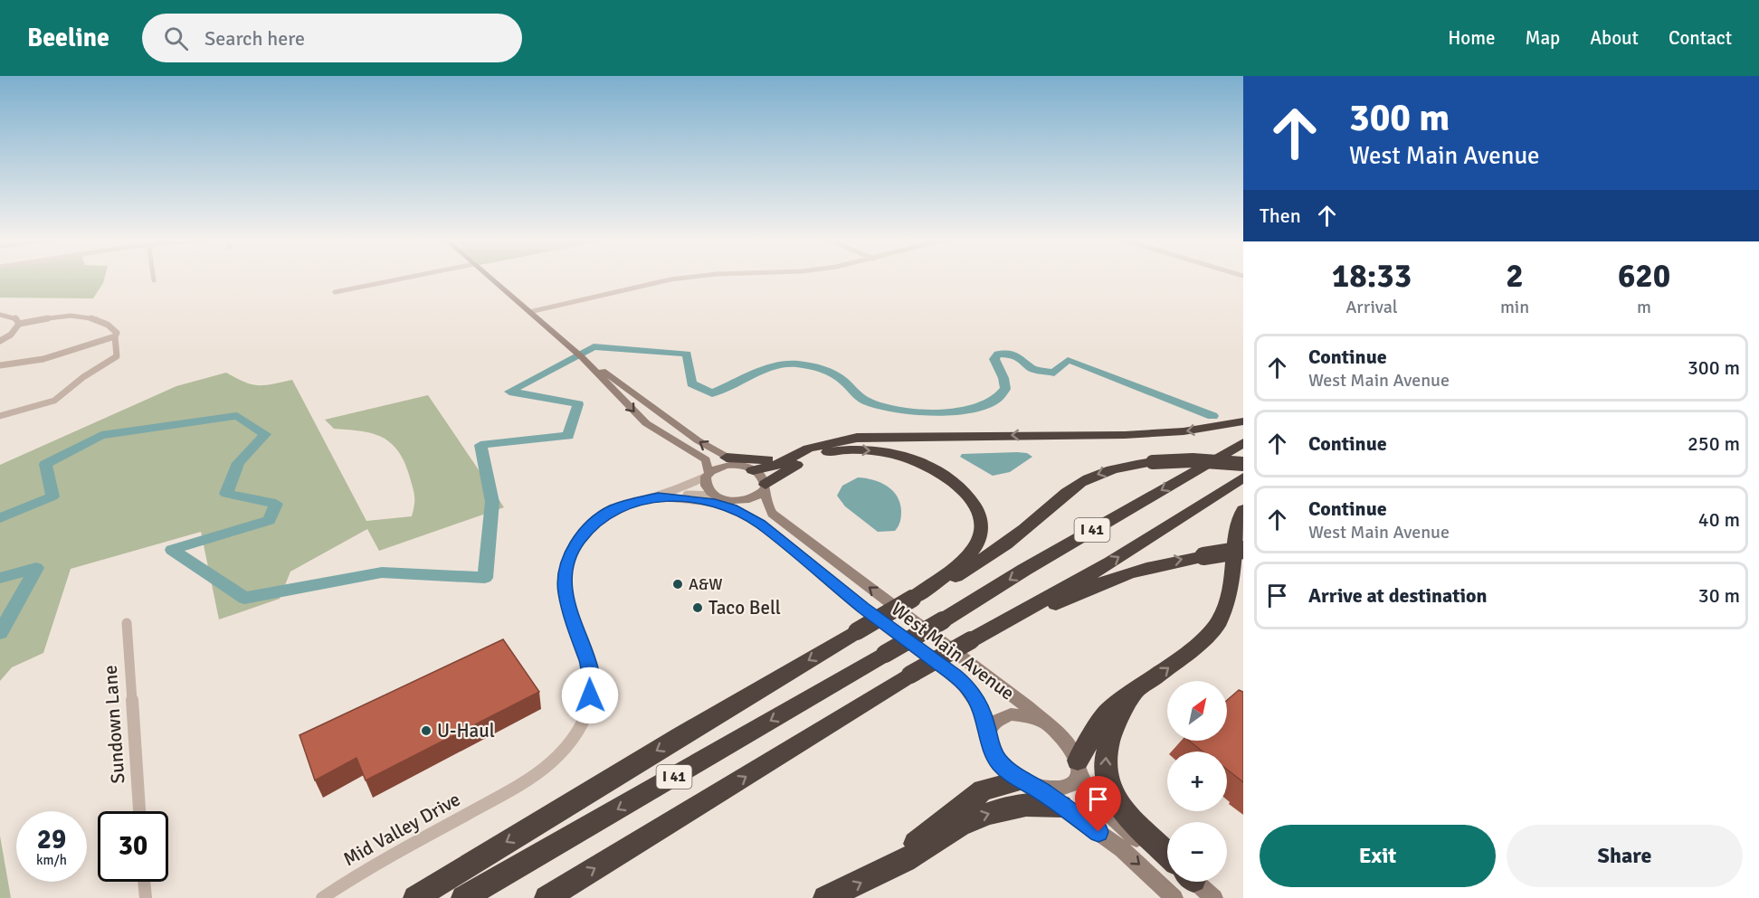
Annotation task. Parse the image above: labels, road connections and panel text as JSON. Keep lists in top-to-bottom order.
{
  "streets": {
    "highway": ["I 41"],
    "main road": ["West Main Avenue"],
    "street": ["Sundown Lane", "Mid Valley Drive"]
  },
  "places": ["A&W", "Taco Bell", "U-Haul"],
  "north": "top right",
  "page": {
    "header": "Beeline",
    "search": "Search here",
    "nav": [
      "Home",
      "Map",
      "About",
      "Contact"
    ],
    "turn": ["300 m", "West Main Avenue"],
    "then": "Then",
    "eta": [
      "18:33",
      "Arrival",
      "2",
      "min",
      "620",
      "m"
    ],
    "list": [
      {
        "name": "Continue",
        "note": "West Main Avenue",
        "value": "300 m"
      },
      {
        "name": "Continue",
        "value": "250 m"
      },
      {
        "name": "Continue",
        "note": "West Main Avenue",
        "value": "40 m"
      },
      {
        "name": "Arrive at destination",
        "value": "30 m"
      }
    ],
    "map_buttons": ["+", "−"],
    "speed": "29 km/h",
    "limit": "30",
    "buttons": ["Exit", "Share"]
  }
}
